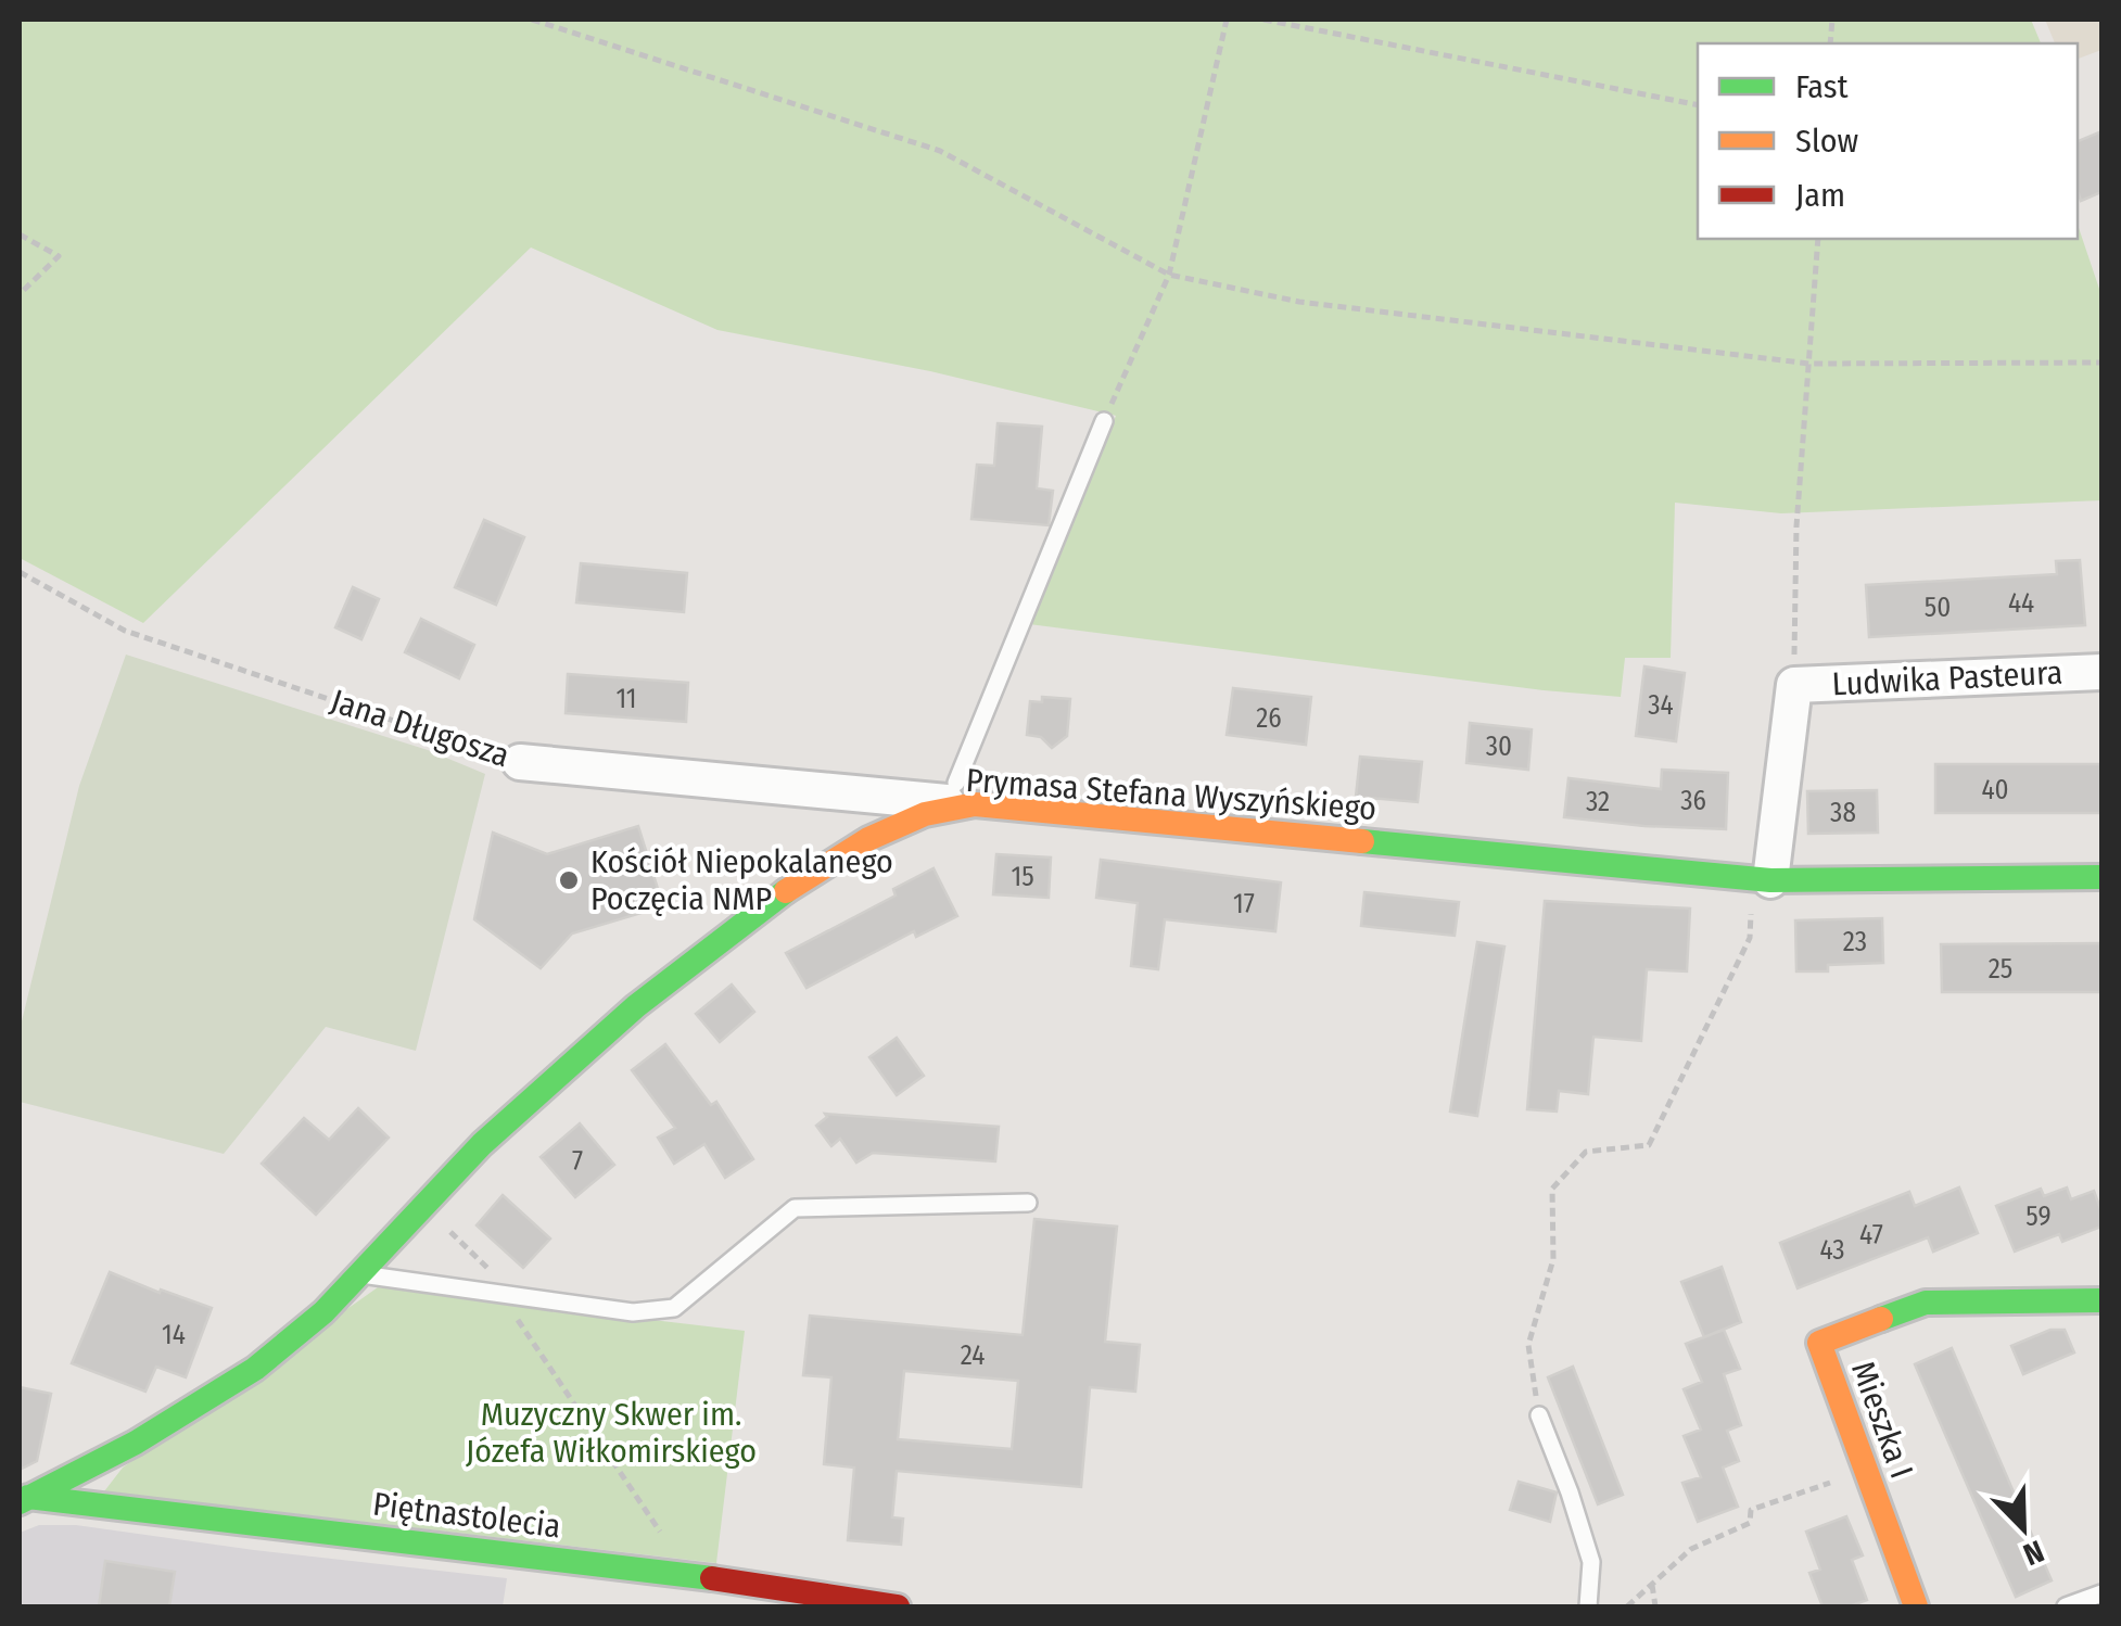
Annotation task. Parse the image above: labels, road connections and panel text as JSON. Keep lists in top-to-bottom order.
{
  "streets": {
    "street": [
      "Ludwika Pasteura",
      "Jana Długosza",
      "Prymasa Stefana Wyszyńskiego",
      "Mieszka I",
      "Piętnastolecia"
    ]
  },
  "crossings": [
    ["Ludwika Pasteura", "Prymasa Stefana Wyszyńskiego"],
    ["Jana Długosza", "Prymasa Stefana Wyszyńskiego"],
    ["Prymasa Stefana Wyszyńskiego", "Piętnastolecia"]
  ],
  "parks": ["Muzyczny Skwer im. Józefa Wiłkomirskiego"],
  "places": ["Kościół Niepokalanego Poczęcia NMP"],
  "house_numbers": [
    "44",
    "50",
    "11",
    "34",
    "26",
    "30",
    "40",
    "36",
    "32",
    "38",
    "15",
    "17",
    "23",
    "25",
    "7",
    "59",
    "47",
    "43",
    "14",
    "24"
  ],
  "legend": ["Fast", "Slow", "Jam"],
  "north": "bottom right"
}
